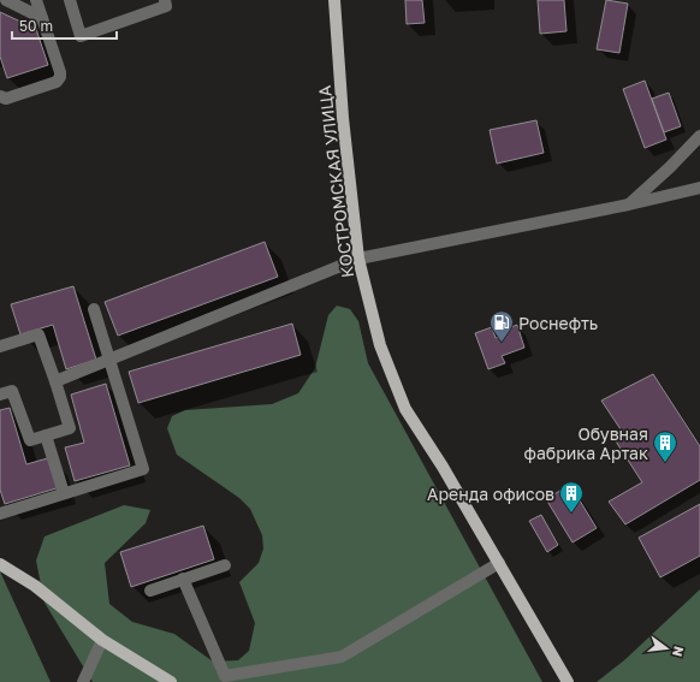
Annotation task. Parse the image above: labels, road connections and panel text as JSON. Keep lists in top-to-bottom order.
{
  "streets": {
    "main road": ["КОСТРОМСКАЯ УЛИЦА"]
  },
  "places": {
    "fuel station": ["Роснефть"],
    "building": ["Обувная фабрика Артак", "Аренда офисов"]
  },
  "scale_bar": "50 m",
  "north": "right"
}
